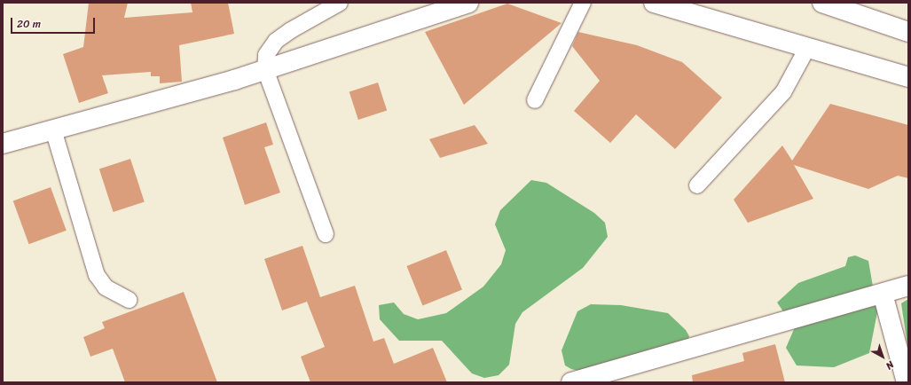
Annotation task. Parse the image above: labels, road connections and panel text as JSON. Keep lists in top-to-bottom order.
{
  "scale_bar": "20 m",
  "north": "bottom right"
}
